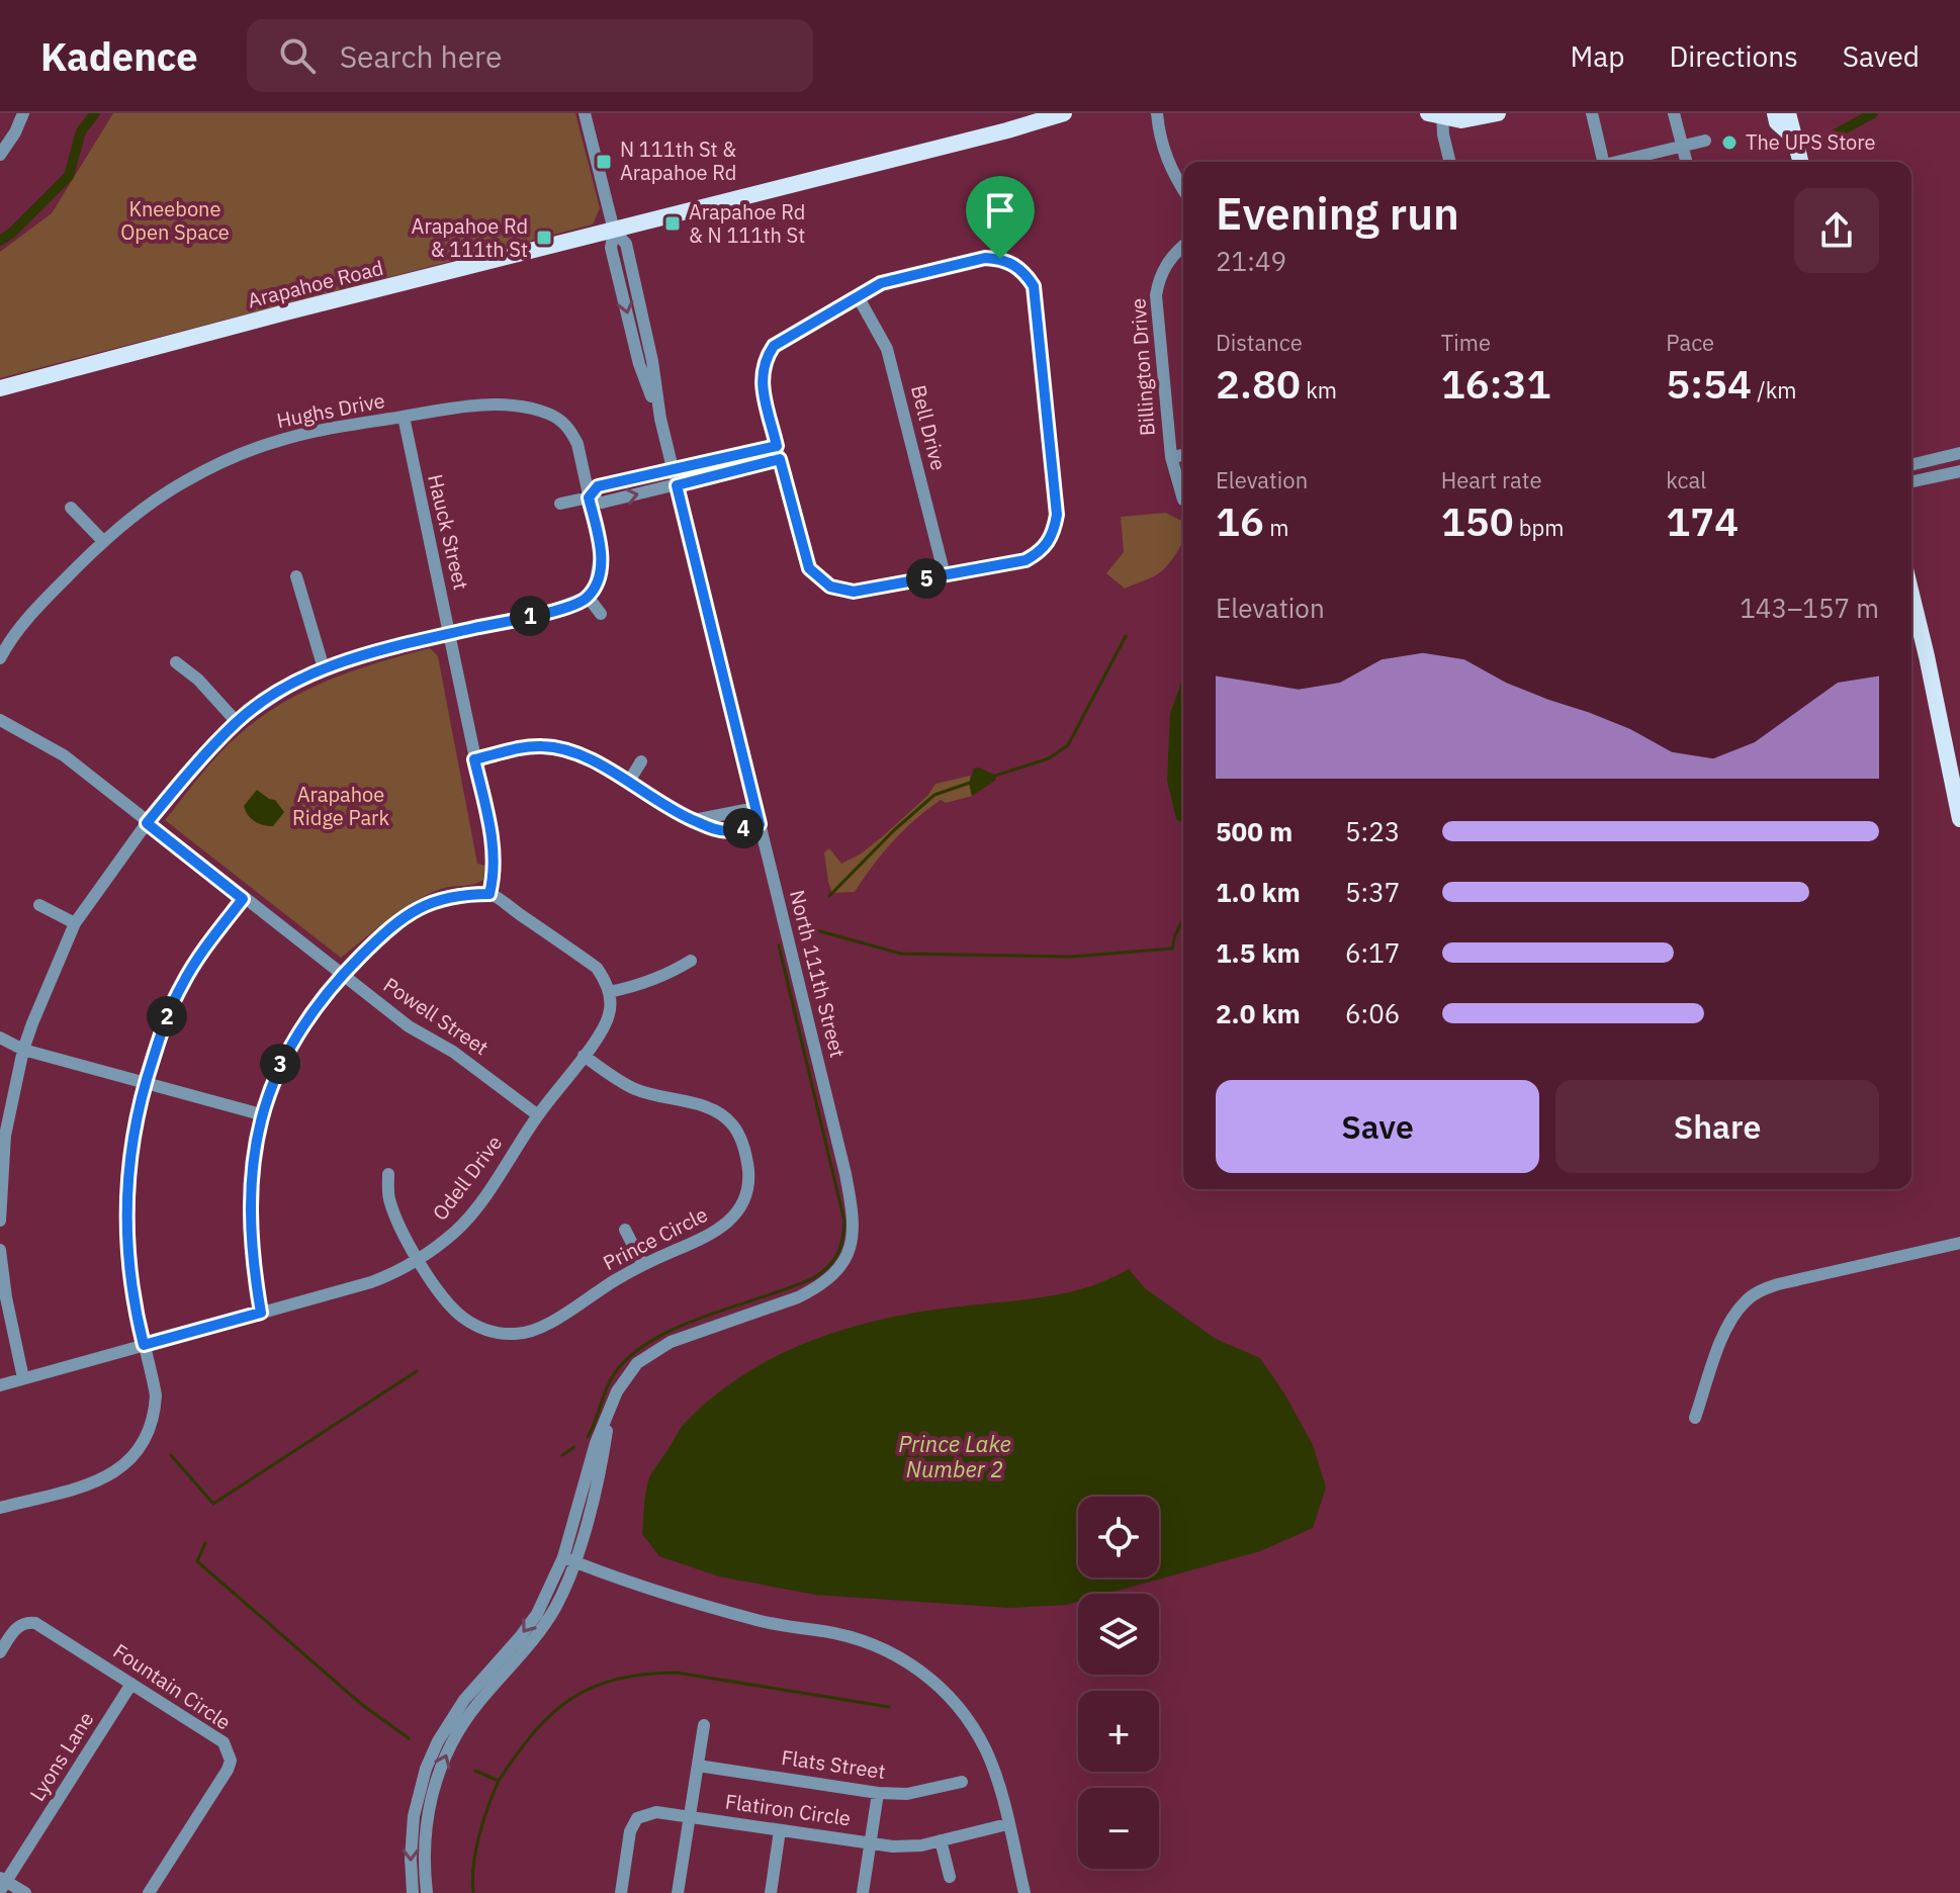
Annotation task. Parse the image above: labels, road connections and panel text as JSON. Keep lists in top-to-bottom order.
{
  "streets": {
    "main road": ["Arapahoe Road"],
    "street": [
      "Billington Drive",
      "Hughs Drive",
      "Bell Drive",
      "Hauck Street",
      "North 111th Street",
      "Powell Street",
      "Odell Drive",
      "Prince Circle",
      "Fountain Circle",
      "Lyons Lane",
      "Flats Street",
      "Flatiron Circle"
    ]
  },
  "crossings": [
    ["Arapahoe Road", "North 111th Street"],
    ["Hughs Drive", "Hauck Street"],
    ["Powell Street", "Odell Drive"],
    ["Odell Drive", "Prince Circle"],
    ["Fountain Circle", "Lyons Lane"]
  ],
  "water": ["Prince Lake Number 2"],
  "parks": ["Kneebone Open Space", "Arapahoe Ridge Park"],
  "places": {
    "other": ["The UPS Store"],
    "transit": ["N 111th St & Arapahoe Rd", "Arapahoe Rd & N 111th St", "Arapahoe Rd & 111th St"]
  },
  "page": {
    "header": "Kadence",
    "search": "Search here",
    "nav": ["Map", "Directions", "Saved"],
    "heading": ["Evening run", "21:49"],
    "stats": [
      ["Distance", "2.80 km"],
      ["Time", "16:31"],
      ["Pace", "5:54 /km"],
      ["Elevation", "16 m"],
      ["Heart rate", "150 bpm"],
      ["kcal", "174"]
    ],
    "pins": [
      "5",
      "1",
      "4",
      "2",
      "3"
    ],
    "chart": ["Elevation", "143–157 m"],
    "list": [
      {
        "name": "500 m",
        "note": "5:23"
      },
      {
        "name": "1.0 km",
        "note": "5:37"
      },
      {
        "name": "1.5 km",
        "note": "6:17"
      },
      {
        "name": "2.0 km",
        "note": "6:06"
      }
    ],
    "buttons": ["Save", "Share"],
    "map_buttons": ["+", "−"]
  }
}
